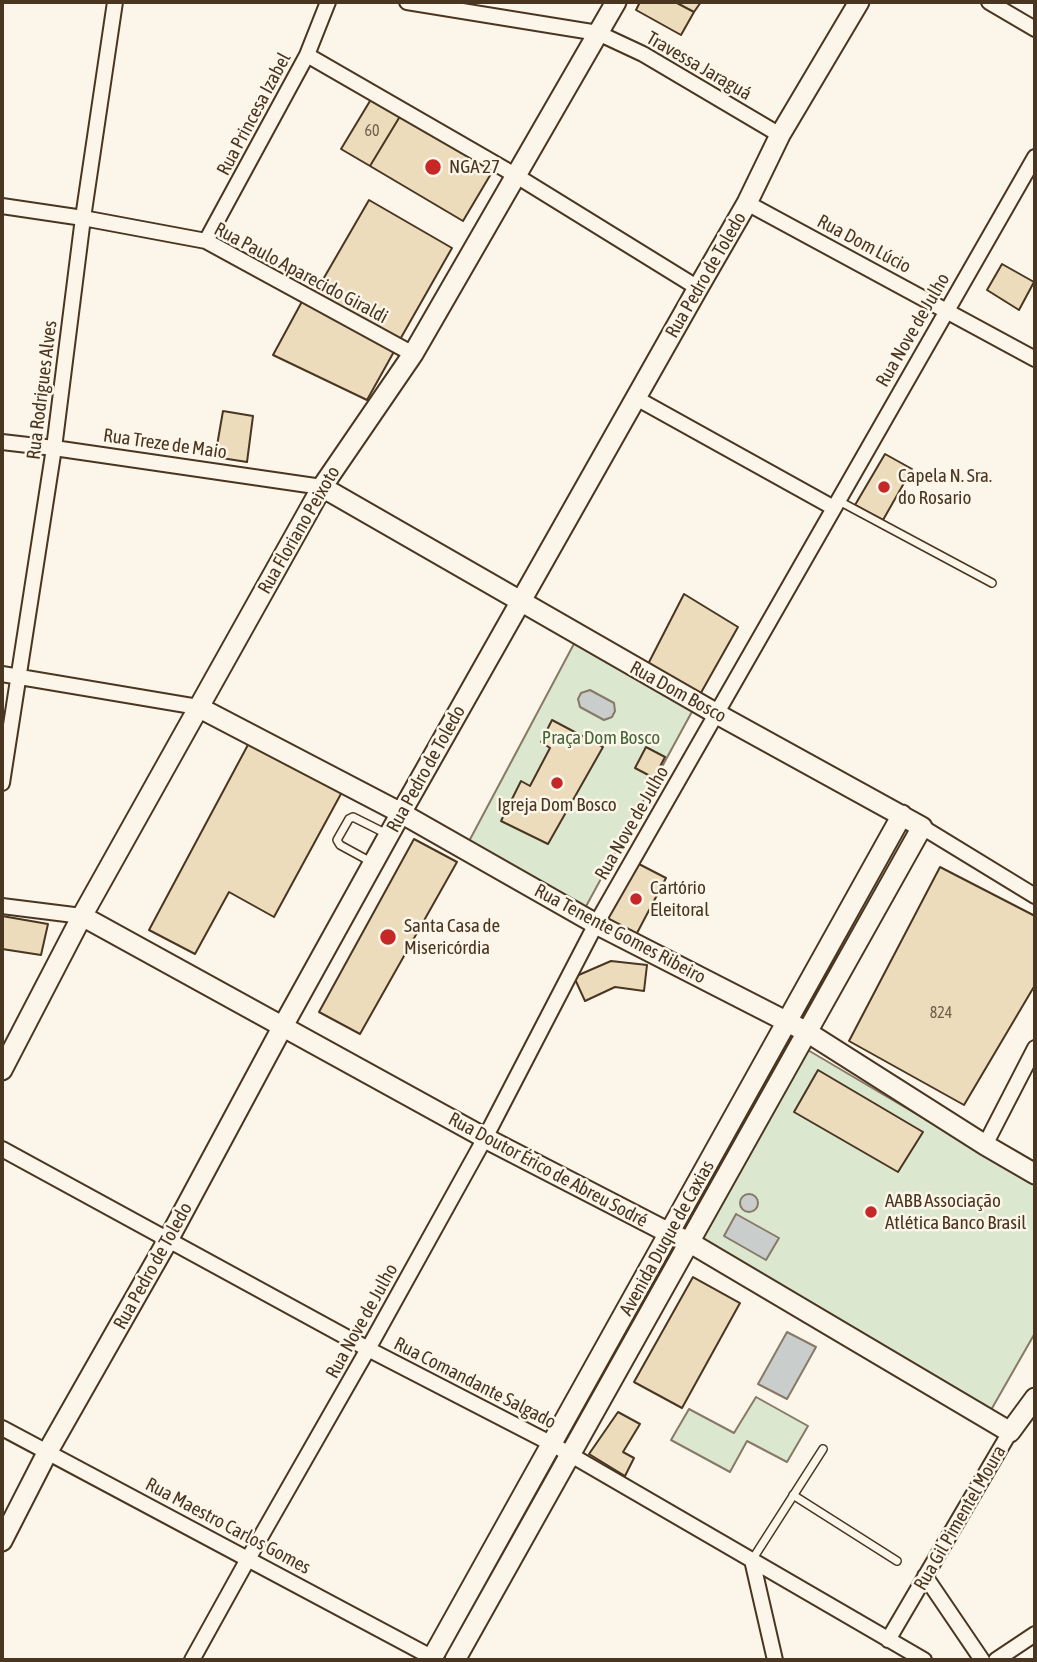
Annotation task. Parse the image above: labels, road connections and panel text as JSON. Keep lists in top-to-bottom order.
{
  "streets": {
    "main road": [
      "Rua Pedro de Toledo",
      "Rua Floriano Peixoto",
      "Rua Dom Bosco",
      "Rua Tenente Gomes Ribeiro",
      "Rua Doutor Érico de Abreu Sodré",
      "Avenida Duque de Caxias",
      "Rua Gil Pimentel Moura"
    ],
    "street": [
      "Travessa Jaraguá",
      "Rua Princesa Izabel",
      "Rua Dom Lúcio",
      "Rua Paulo Aparecido Giraldi",
      "Rua Nove de Julho",
      "Rua Rodrigues Alves",
      "Rua Treze de Maio",
      "Rua Comandante Salgado",
      "Rua Maestro Carlos Gomes"
    ]
  },
  "crossings": [
    ["Travessa Jaraguá", "Rua Pedro de Toledo"],
    ["Travessa Jaraguá", "Rua Floriano Peixoto"],
    ["Rua Princesa Izabel", "Rua Paulo Aparecido Giraldi"],
    ["Rua Dom Lúcio", "Rua Pedro de Toledo"],
    ["Rua Dom Lúcio", "Rua Nove de Julho"],
    ["Rua Paulo Aparecido Giraldi", "Rua Rodrigues Alves"],
    ["Rua Paulo Aparecido Giraldi", "Rua Floriano Peixoto"],
    ["Rua Pedro de Toledo", "Rua Dom Bosco"],
    ["Rua Pedro de Toledo", "Rua Tenente Gomes Ribeiro"],
    ["Rua Pedro de Toledo", "Rua Doutor Érico de Abreu Sodré"],
    ["Rua Pedro de Toledo", "Rua Comandante Salgado"],
    ["Rua Pedro de Toledo", "Rua Maestro Carlos Gomes"],
    ["Rua Nove de Julho", "Rua Dom Bosco"],
    ["Rua Nove de Julho", "Rua Tenente Gomes Ribeiro"],
    ["Rua Nove de Julho", "Rua Doutor Érico de Abreu Sodré"],
    ["Rua Nove de Julho", "Rua Comandante Salgado"],
    ["Rua Nove de Julho", "Rua Maestro Carlos Gomes"],
    ["Rua Rodrigues Alves", "Rua Treze de Maio"],
    ["Rua Treze de Maio", "Rua Floriano Peixoto"],
    ["Rua Treze de Maio", "Rua Dom Bosco"],
    ["Rua Floriano Peixoto", "Rua Dom Bosco"],
    ["Rua Floriano Peixoto", "Rua Tenente Gomes Ribeiro"],
    ["Rua Floriano Peixoto", "Rua Doutor Érico de Abreu Sodré"],
    ["Rua Dom Bosco", "Avenida Duque de Caxias"],
    ["Rua Tenente Gomes Ribeiro", "Avenida Duque de Caxias"],
    ["Rua Doutor Érico de Abreu Sodré", "Avenida Duque de Caxias"],
    ["Rua Doutor Érico de Abreu Sodré", "Rua Gil Pimentel Moura"],
    ["Avenida Duque de Caxias", "Rua Comandante Salgado"],
    ["Avenida Duque de Caxias", "Rua Maestro Carlos Gomes"],
    ["Rua Comandante Salgado", "Rua Gil Pimentel Moura"]
  ],
  "parks": ["Praça Dom Bosco"],
  "places": [
    "NGA 27",
    "Capela N. Sra. do Rosario",
    "Igreja Dom Bosco",
    "Cartório Eleitoral",
    "Santa Casa de Misericórdia",
    "AABB Associação Atlética Banco Brasil"
  ],
  "house_numbers": ["60", "824"]
}
